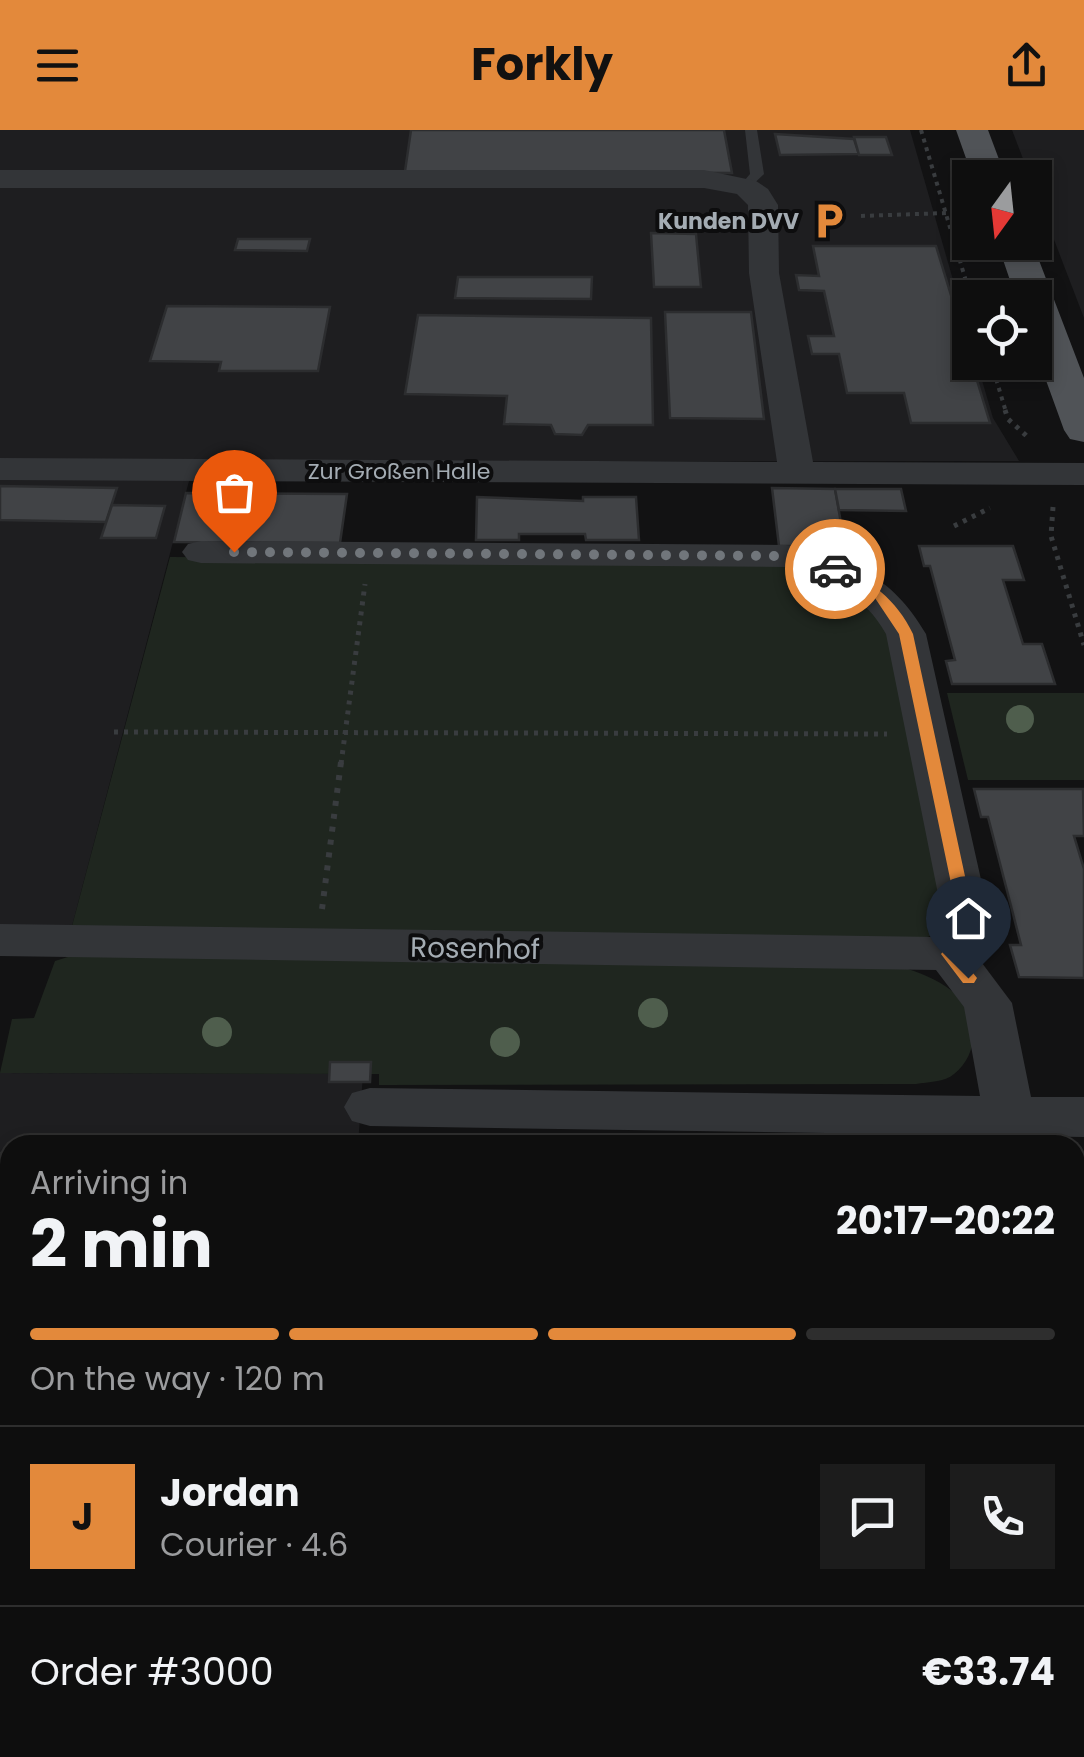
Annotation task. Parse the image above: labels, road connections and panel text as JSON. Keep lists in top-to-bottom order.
{
  "streets": {
    "street": ["Zur Großen Halle", "Rosenhof"]
  },
  "places": {
    "parking": ["Kunden DVV"]
  },
  "north": "bottom",
  "page": {
    "header": "Forkly",
    "heading": ["2 min", "Arriving in", "20:17–20:22"],
    "panel": [
      "Jordan",
      "Courier · 4.6",
      "Order #3000",
      "€33.74"
    ],
    "bar": "On the way · 120 m",
    "round": "J"
  }
}
